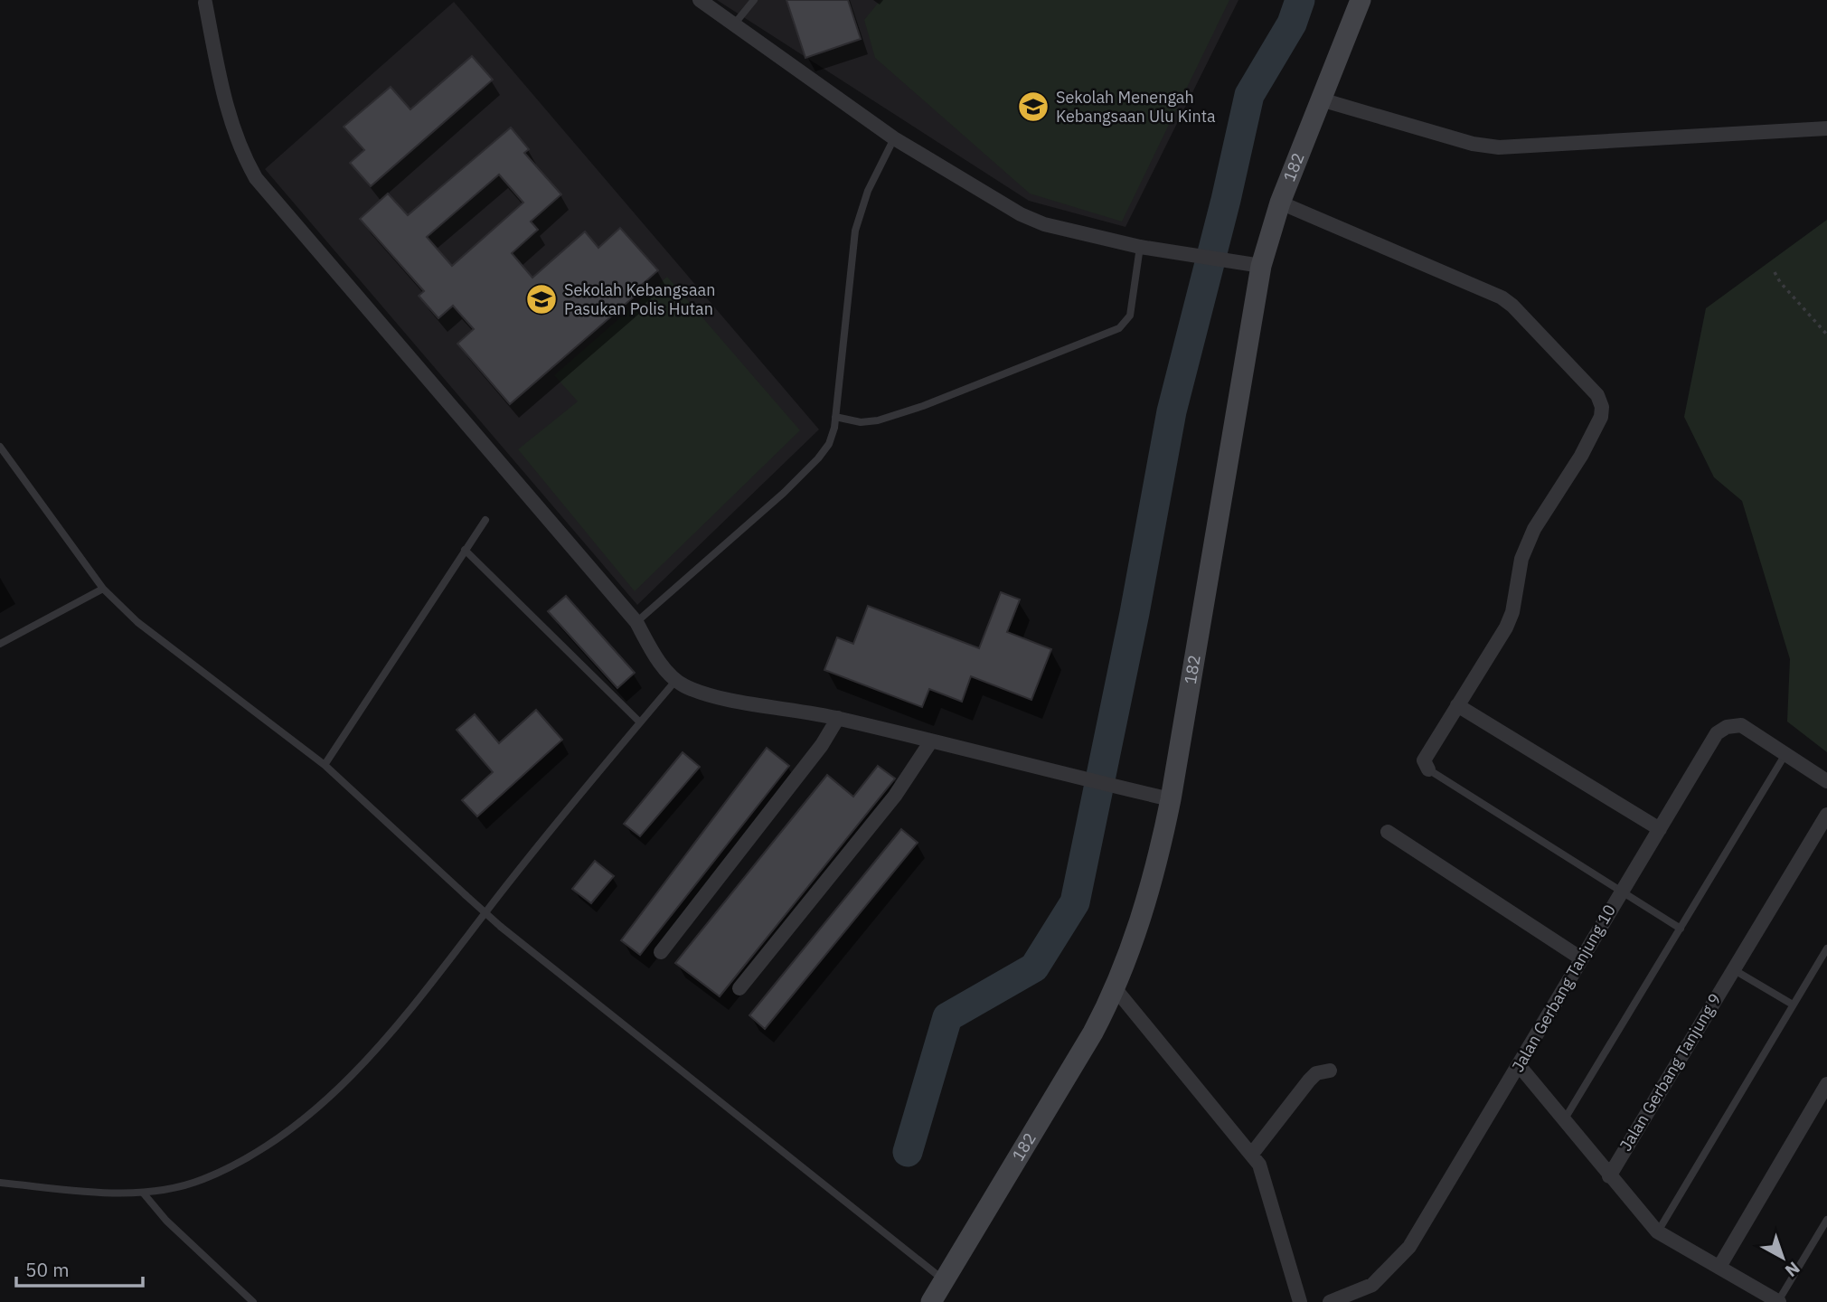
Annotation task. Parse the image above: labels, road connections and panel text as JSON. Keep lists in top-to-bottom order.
{
  "streets": {
    "street": ["182", "Jalan Gerbang Tanjung 10", "Jalan Gerbang Tanjung 9"]
  },
  "places": {
    "school or university": ["Sekolah Menengah Kebangsaan Ulu Kinta", "Sekolah Kebangsaan Pasukan Polis Hutan"]
  },
  "scale_bar": "50 m",
  "north": "bottom right"
}
